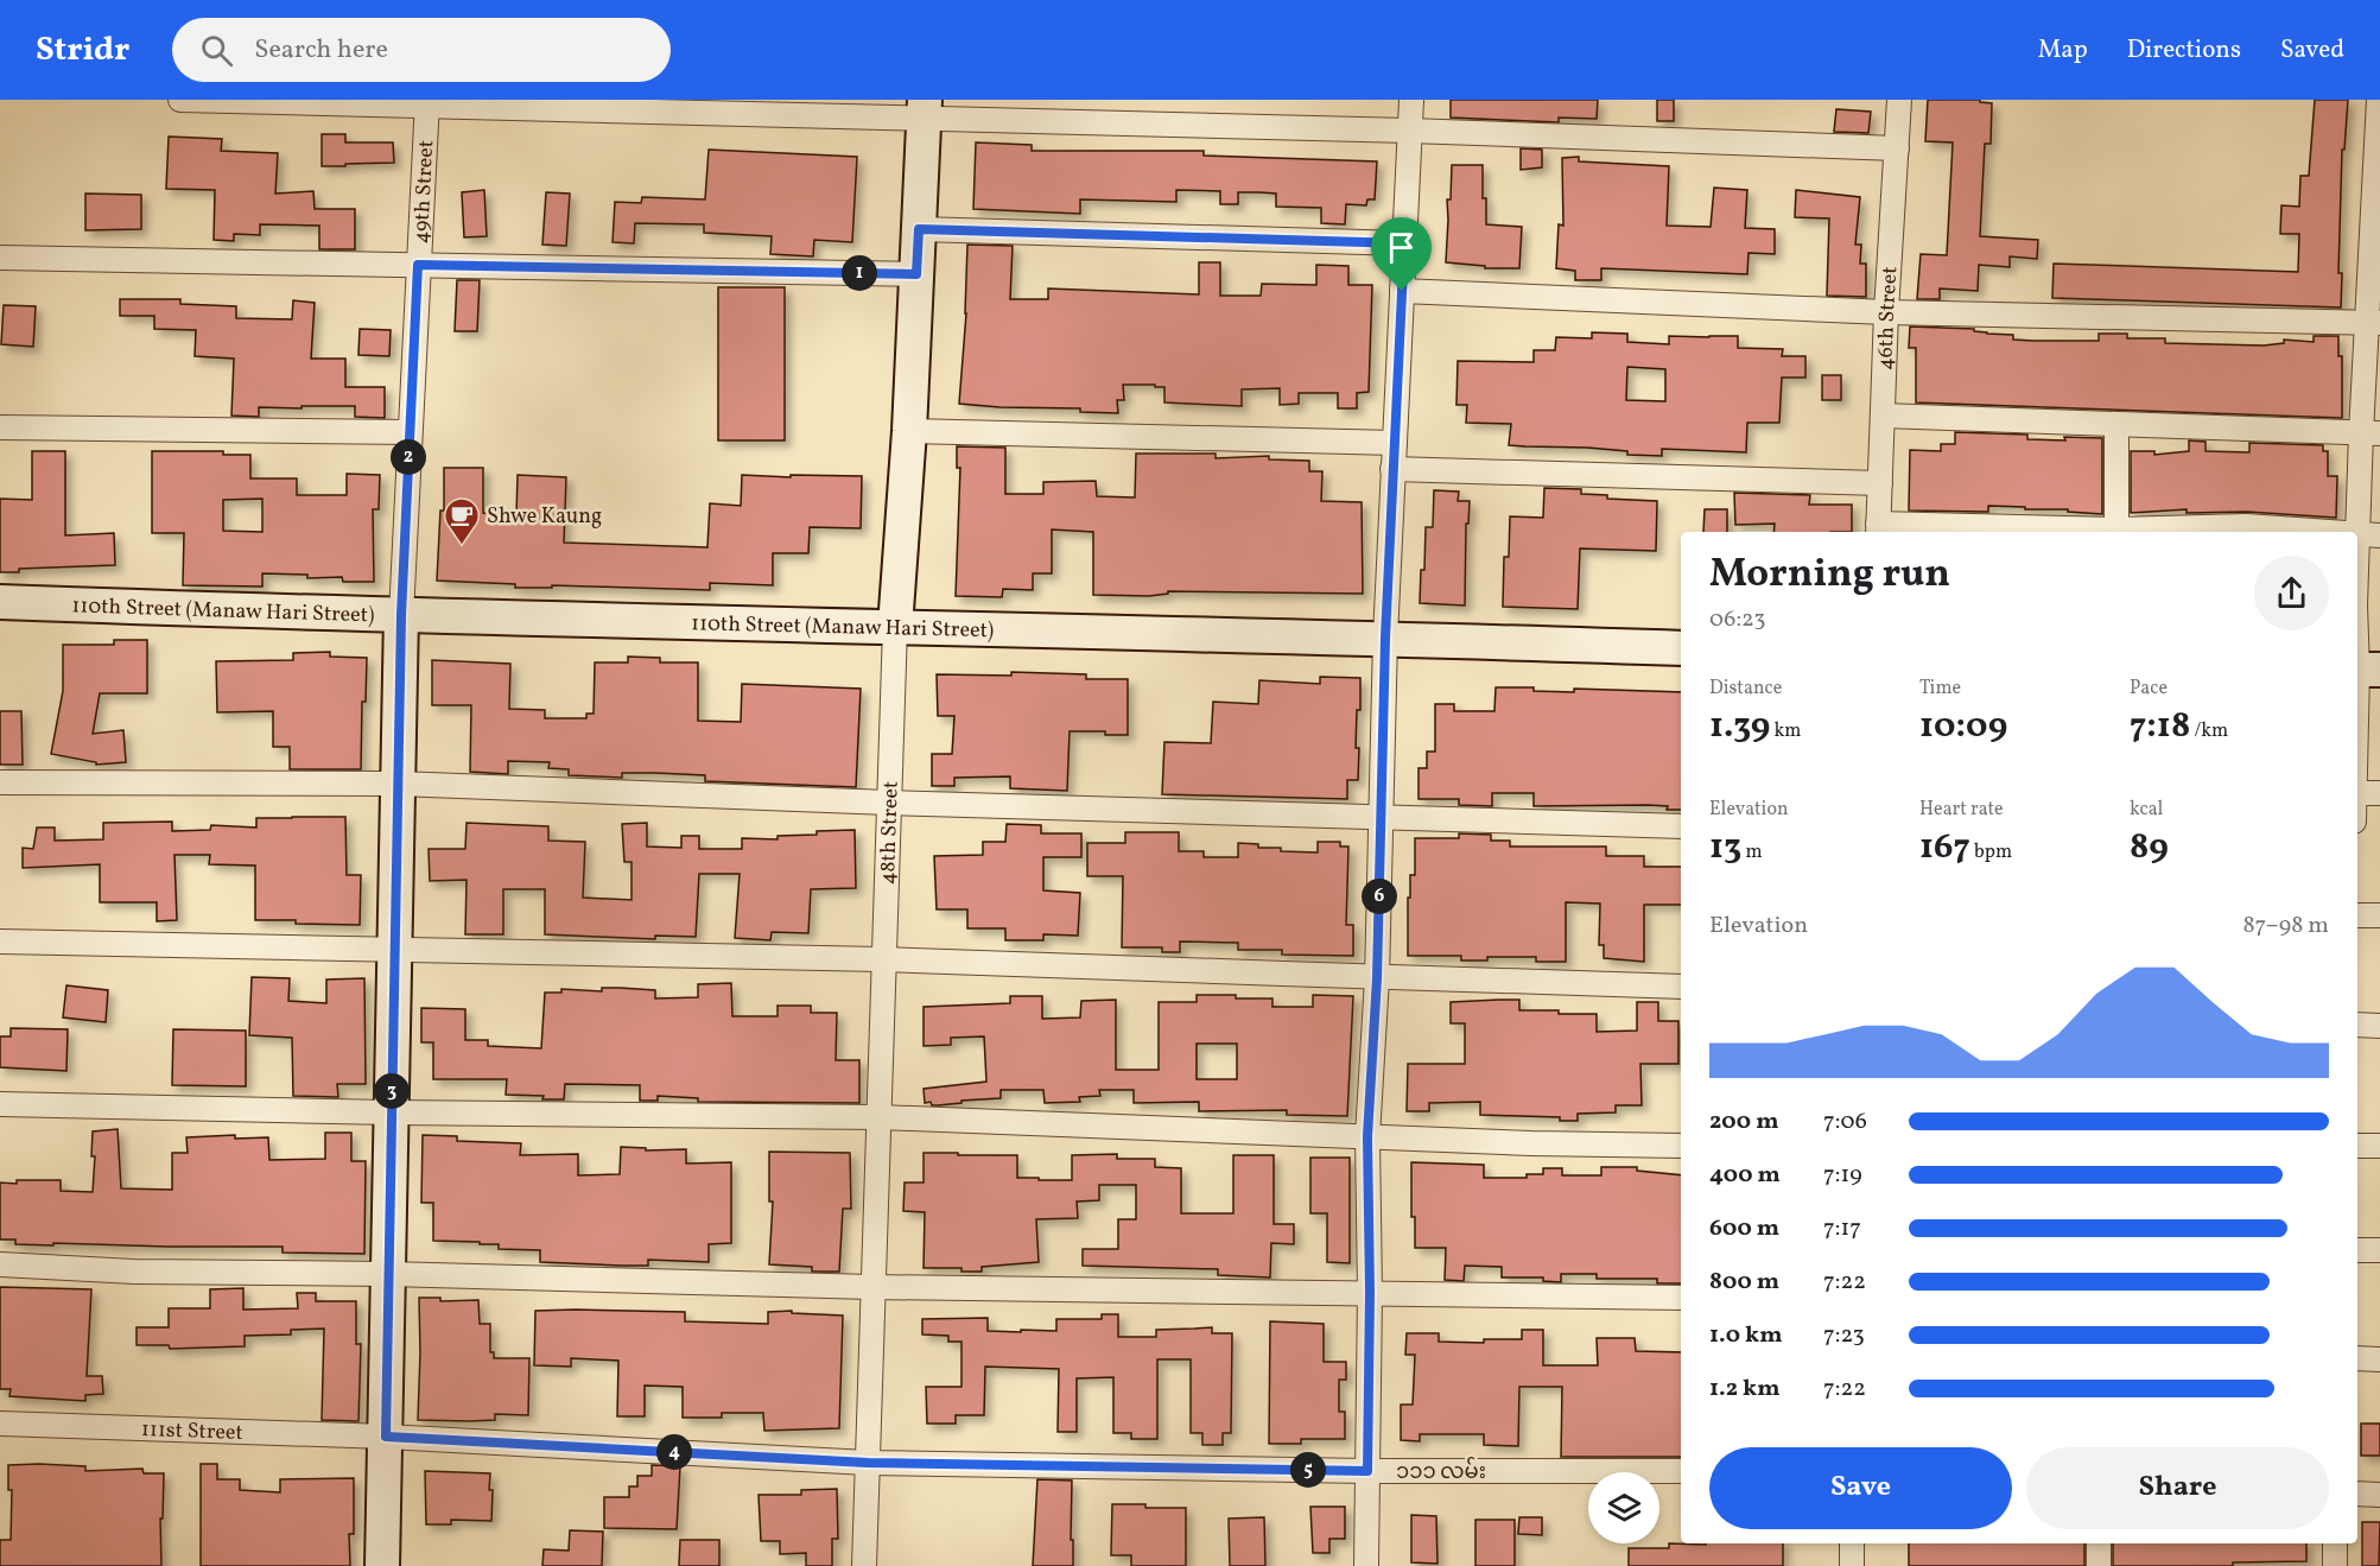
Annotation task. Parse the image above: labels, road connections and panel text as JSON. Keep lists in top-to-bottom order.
{
  "streets": {
    "main road": ["49th Street", "110th Street (Manaw Hari Street)", "48th Street"],
    "street": ["46th Street", "111st Street", "၁၁၁ လမ်း"]
  },
  "crossings": [
    ["49th Street", "110th Street (Manaw Hari Street)"],
    ["49th Street", "111st Street"],
    ["49th Street", "၁၁၁ လမ်း"],
    ["110th Street (Manaw Hari Street)", "48th Street"],
    ["48th Street", "၁၁၁ လမ်း"],
    ["111st Street", "၁၁၁ လမ်း"]
  ],
  "places": {
    "cafe": ["Shwe Kaung"]
  },
  "page": {
    "header": "Stridr",
    "search": "Search here",
    "nav": ["Map", "Directions", "Saved"],
    "pins": [
      "1",
      "2",
      "6",
      "3",
      "4",
      "5"
    ],
    "heading": ["Morning run", "06:23"],
    "stats": [
      ["Distance", "1.39 km"],
      ["Time", "10:09"],
      ["Pace", "7:18 /km"],
      ["Elevation", "13 m"],
      ["Heart rate", "167 bpm"],
      ["kcal", "89"]
    ],
    "chart": ["Elevation", "87–98 m"],
    "list": [
      {
        "name": "200 m",
        "note": "7:06"
      },
      {
        "name": "400 m",
        "note": "7:19"
      },
      {
        "name": "600 m",
        "note": "7:17"
      },
      {
        "name": "800 m",
        "note": "7:22"
      },
      {
        "name": "1.0 km",
        "note": "7:23"
      },
      {
        "name": "1.2 km",
        "note": "7:22"
      }
    ],
    "buttons": ["Save", "Share"]
  }
}
